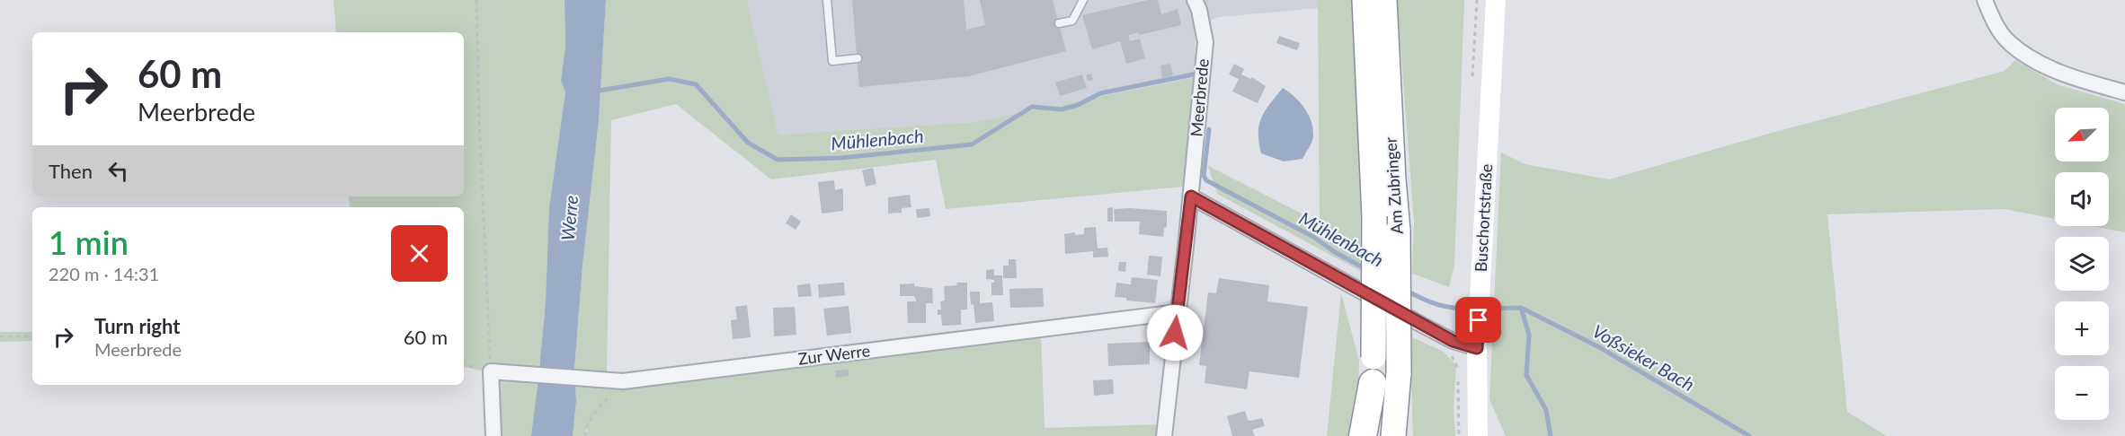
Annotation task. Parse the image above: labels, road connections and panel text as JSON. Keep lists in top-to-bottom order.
{
  "streets": {
    "highway": ["Am Zubringer"],
    "main road": ["Buschortstraße"],
    "street": ["Meerbrede", "Zur Werre"]
  },
  "crossings": [
    ["Meerbrede", "Zur Werre"]
  ],
  "water": ["Mühlenbach", "Werre", "Voßsieker Bach"],
  "north": "bottom left",
  "page": {
    "turn": ["60 m", "Meerbrede"],
    "map_buttons": ["+", "−"],
    "then": "Then",
    "heading": ["1 min", "220 m · 14:31"],
    "list": [
      {
        "name": "Turn right",
        "note": "Meerbrede",
        "value": "60 m"
      }
    ]
  }
}
